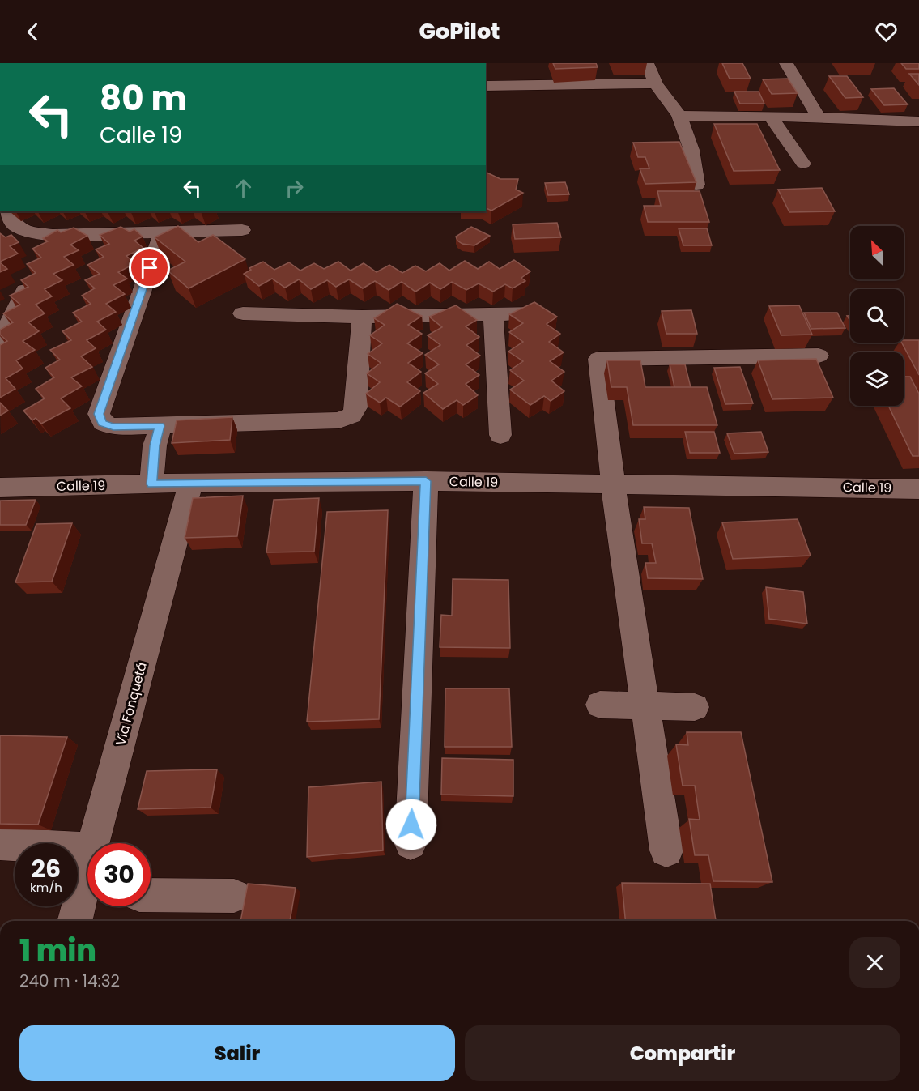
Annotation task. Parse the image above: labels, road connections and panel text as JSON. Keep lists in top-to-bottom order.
{
  "streets": {
    "street": ["Calle 19", "Vía Fonquetá"]
  },
  "crossings": [
    ["Calle 19", "Vía Fonquetá"]
  ],
  "north": "top left",
  "page": {
    "header": "GoPilot",
    "turn": ["80 m", "Calle 19"],
    "speed": "26 km/h",
    "limit": "30",
    "heading": ["1 min", "240 m · 14:32"],
    "buttons": ["Salir", "Compartir"]
  }
}
